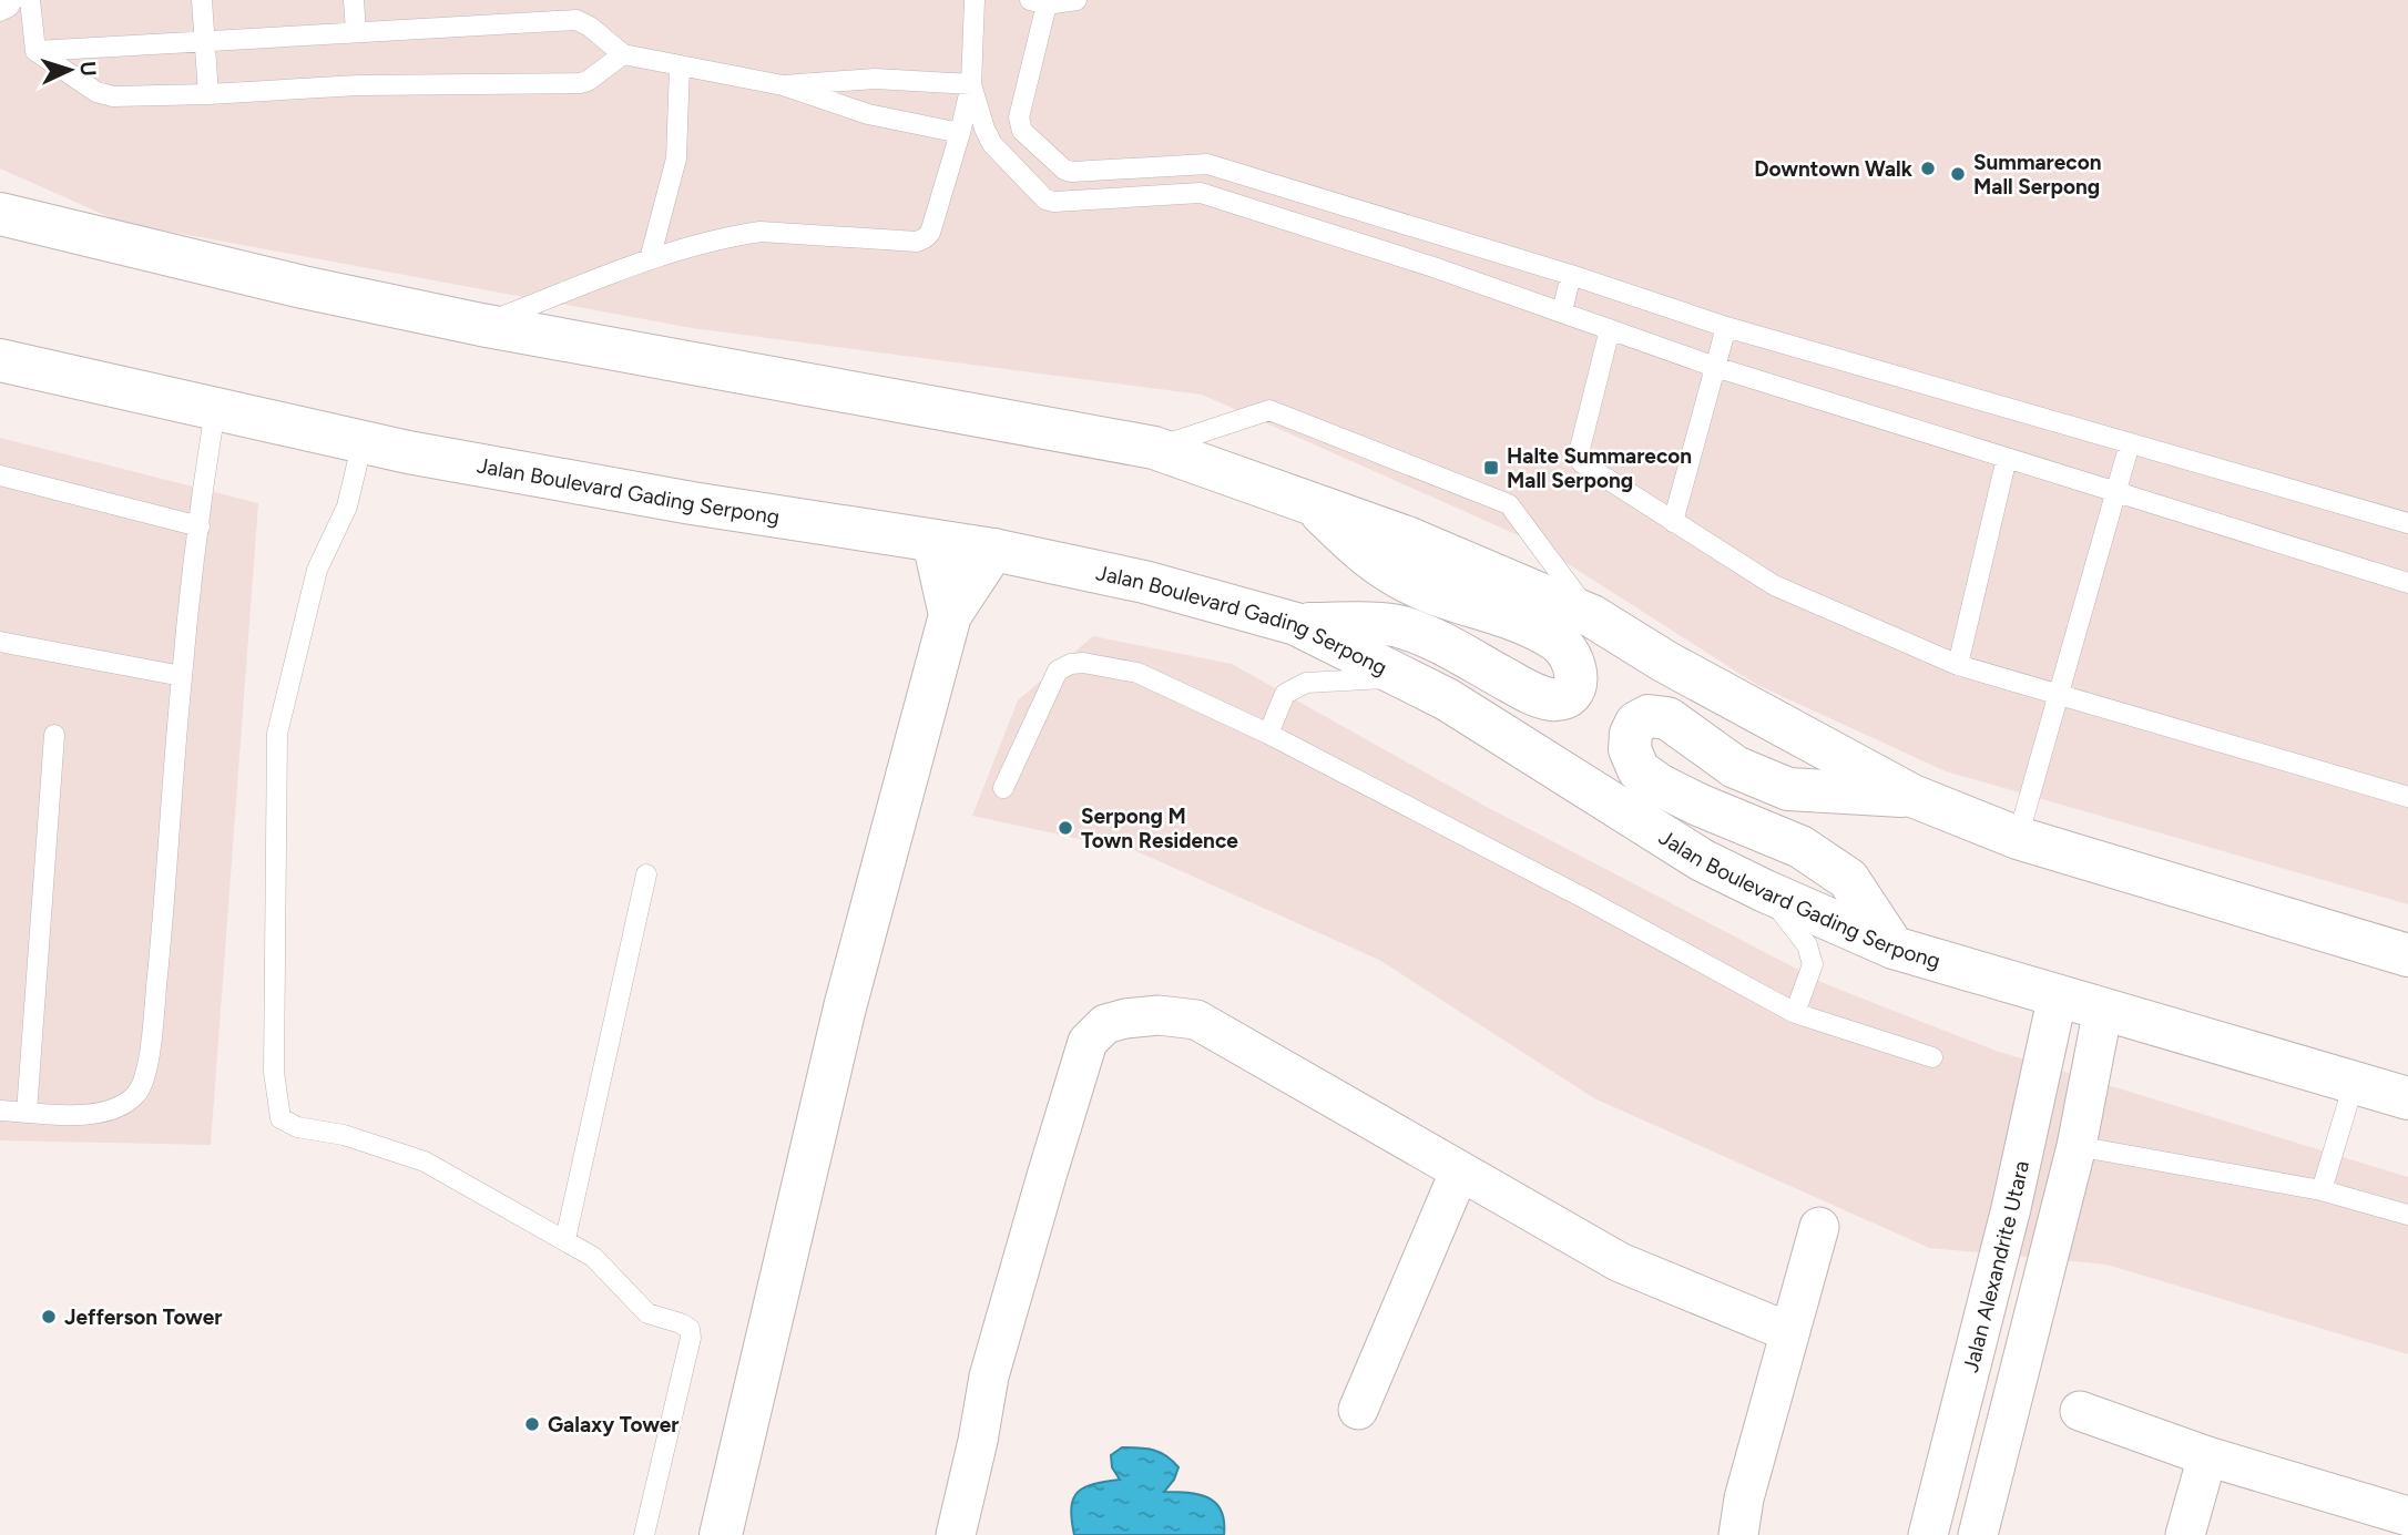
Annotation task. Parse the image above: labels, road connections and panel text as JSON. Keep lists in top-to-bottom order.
{
  "streets": {
    "main road": ["Jalan Boulevard Gading Serpong"],
    "street": ["Jalan Alexandrite Utara"]
  },
  "crossings": [
    ["Jalan Boulevard Gading Serpong", "Jalan Alexandrite Utara"]
  ],
  "places": {
    "other": [
      "Downtown Walk",
      "Summarecon Mall Serpong",
      "Serpong M Town Residence",
      "Jefferson Tower",
      "Galaxy Tower"
    ],
    "transit": ["Halte Summarecon Mall Serpong"]
  },
  "north": "right"
}
